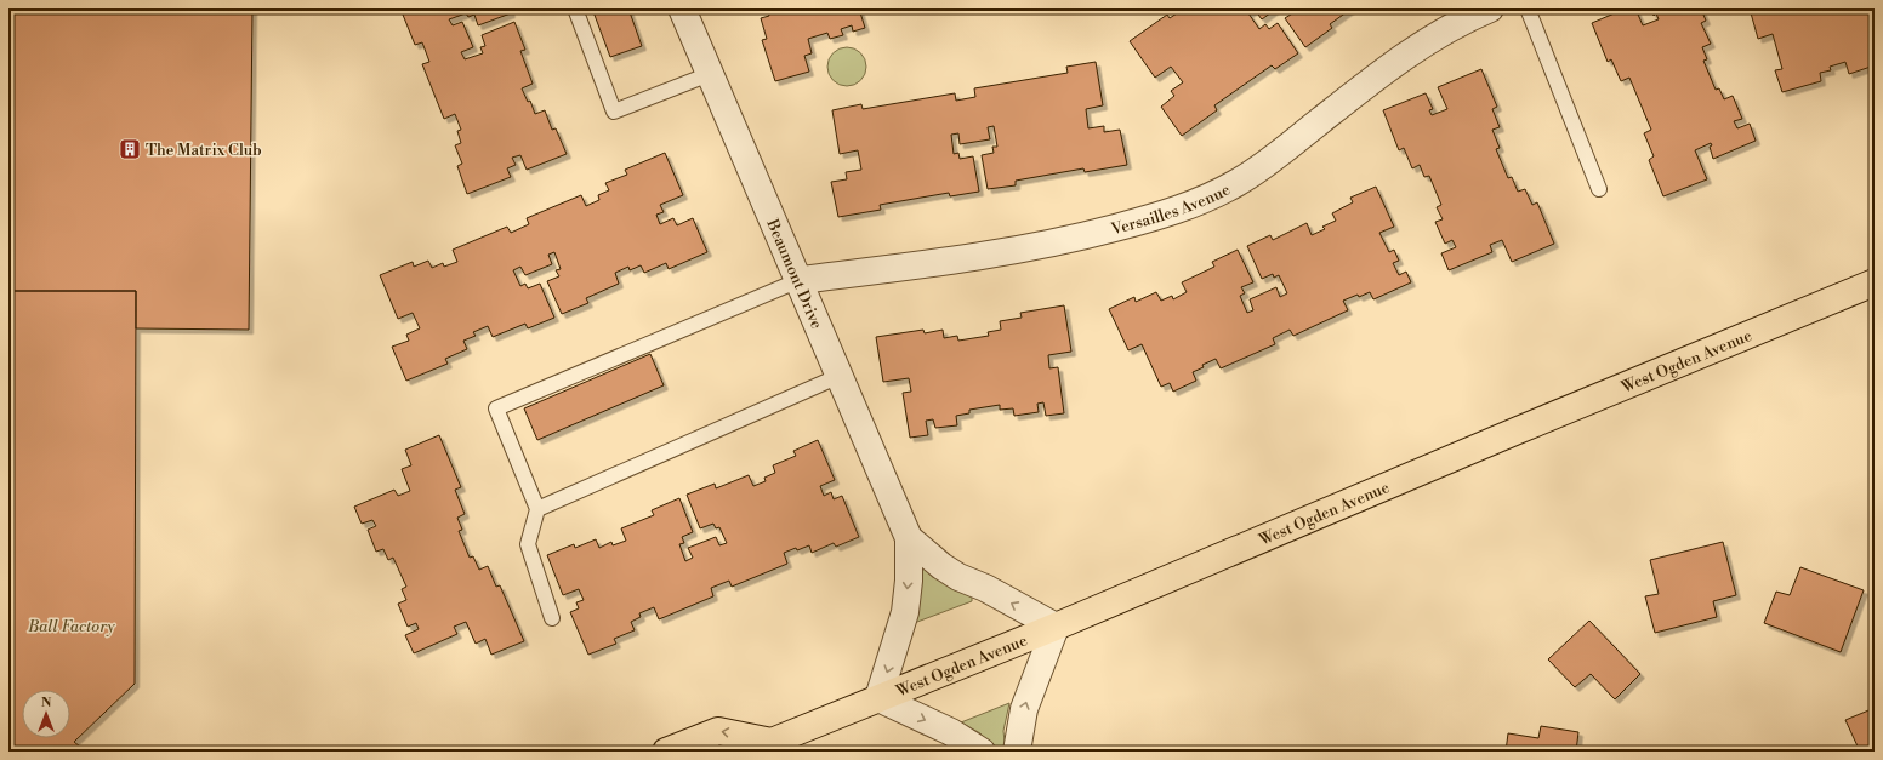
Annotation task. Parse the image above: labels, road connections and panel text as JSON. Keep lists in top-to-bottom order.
{
  "streets": {
    "main road": ["West Ogden Avenue"],
    "street": ["Versailles Avenue", "Beaumont Drive"]
  },
  "crossings": [
    ["Versailles Avenue", "Beaumont Drive"],
    ["Beaumont Drive", "West Ogden Avenue"]
  ],
  "parks": ["Ball Factory"],
  "places": {
    "building": ["The Matrix Club"]
  },
  "north": "top"
}
